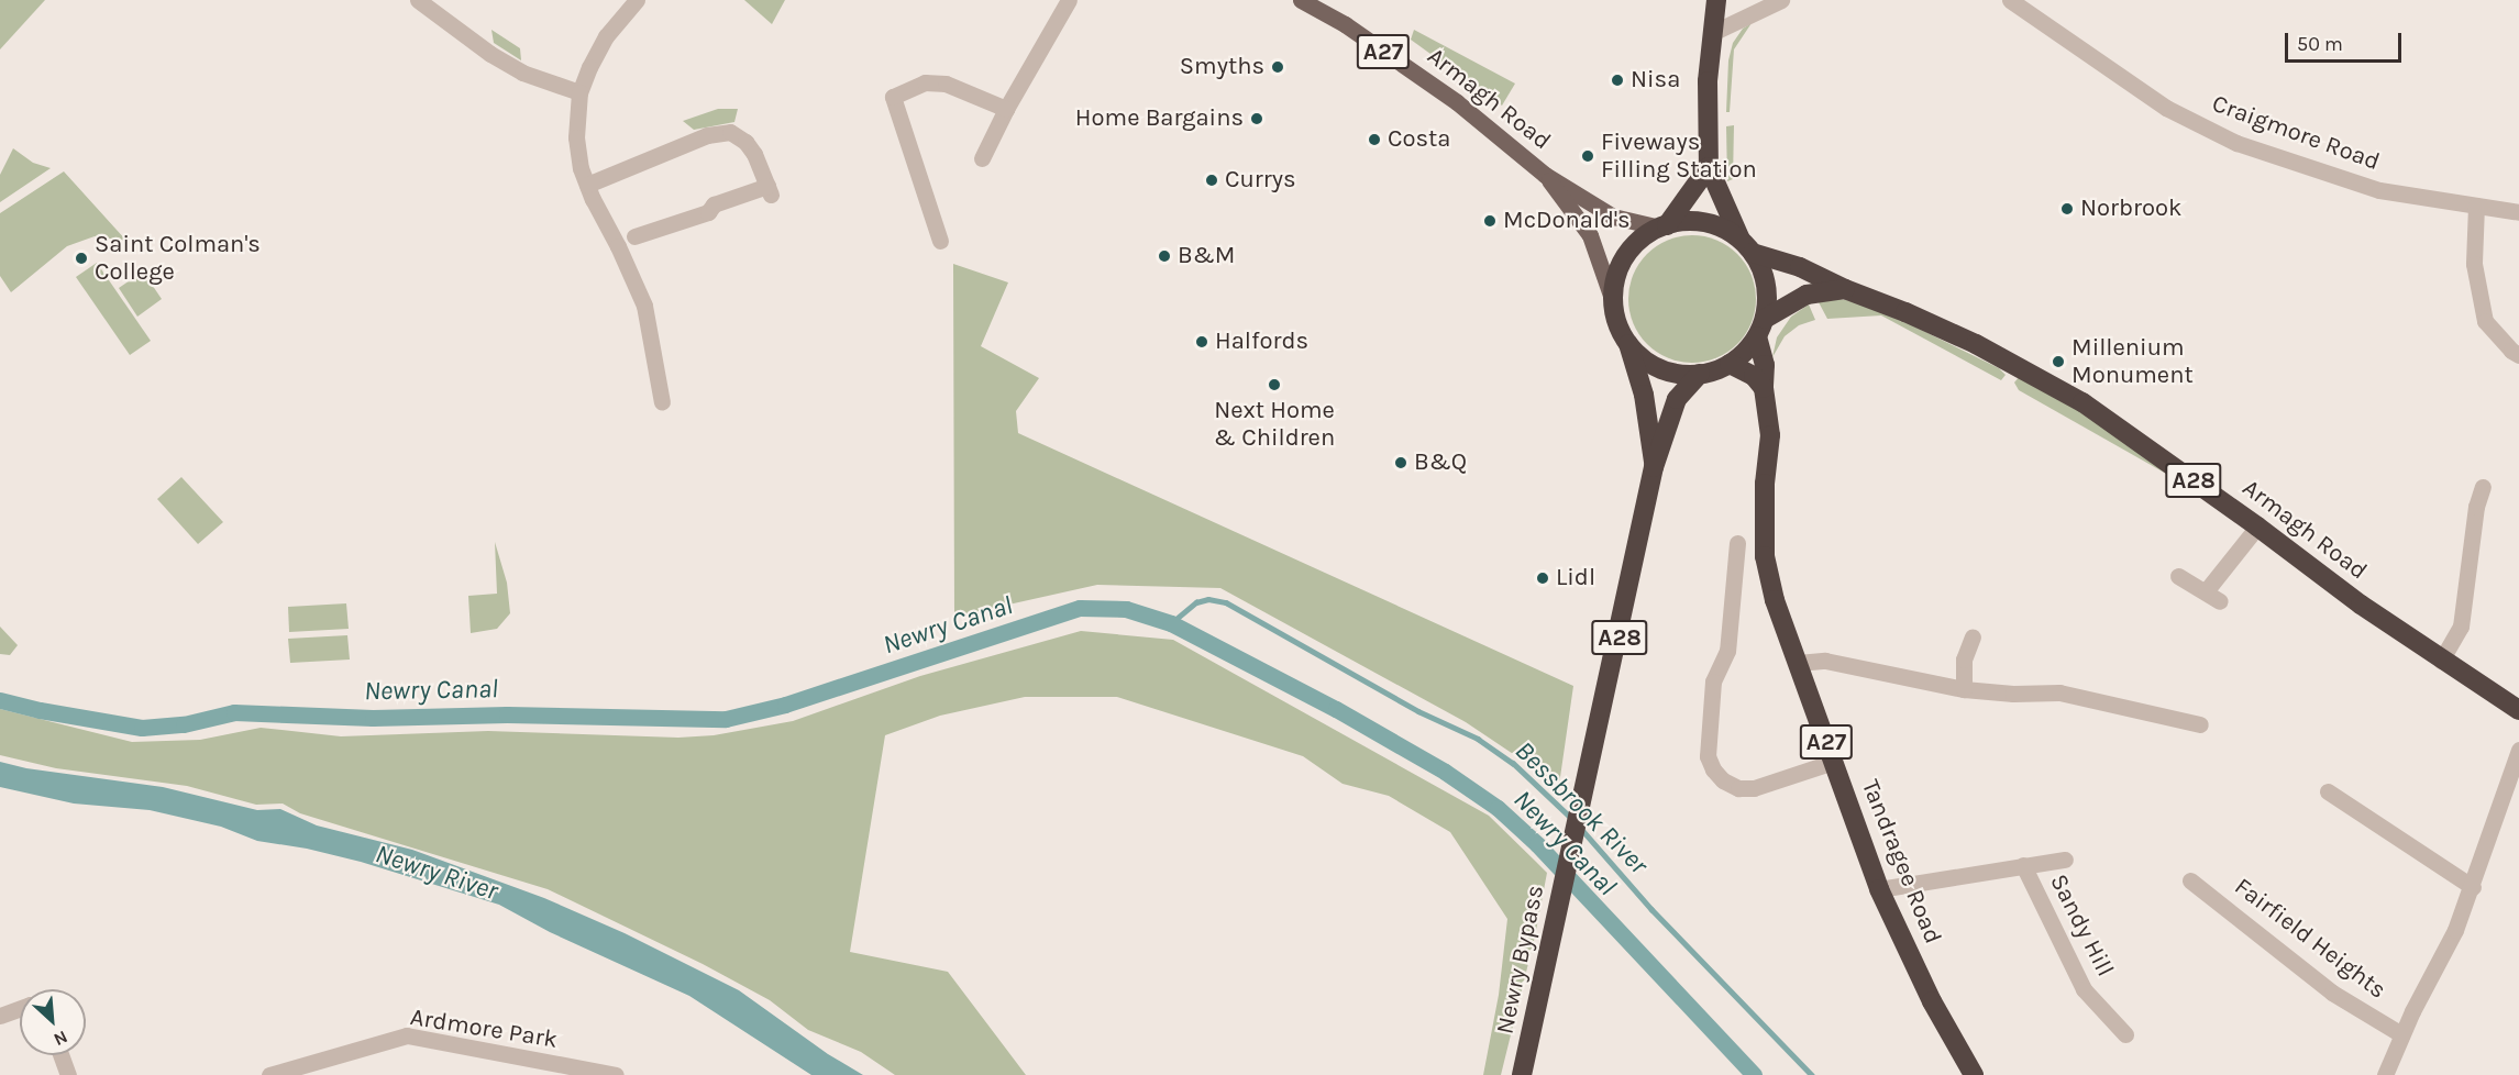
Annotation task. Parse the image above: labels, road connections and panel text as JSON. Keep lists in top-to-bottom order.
{
  "streets": {
    "highway": [
      "A27",
      "Armagh Road",
      "A28",
      "Tandragee Road",
      "Newry Bypass"
    ],
    "street": [
      "Craigmore Road",
      "Sandy Hill",
      "Fairfield Heights",
      "Ardmore Park"
    ]
  },
  "crossings": [
    ["Armagh Road", "A28"],
    ["Armagh Road", "Tandragee Road"],
    ["A28", "Tandragee Road"],
    ["Tandragee Road", "Sandy Hill"]
  ],
  "water": ["Newry Canal", "Bessbrook River", "Newry River"],
  "places": [
    "Smyths",
    "Nisa",
    "Home Bargains",
    "Costa",
    "Fiveways Filling Station",
    "Currys",
    "Norbrook",
    "McDonald's",
    "B&M",
    "Saint Colman's College",
    "Halfords",
    "Millenium Monument",
    "Next Home & Children",
    "B&Q",
    "Lidl"
  ],
  "scale_bar": "50 m",
  "north": "bottom right"
}
